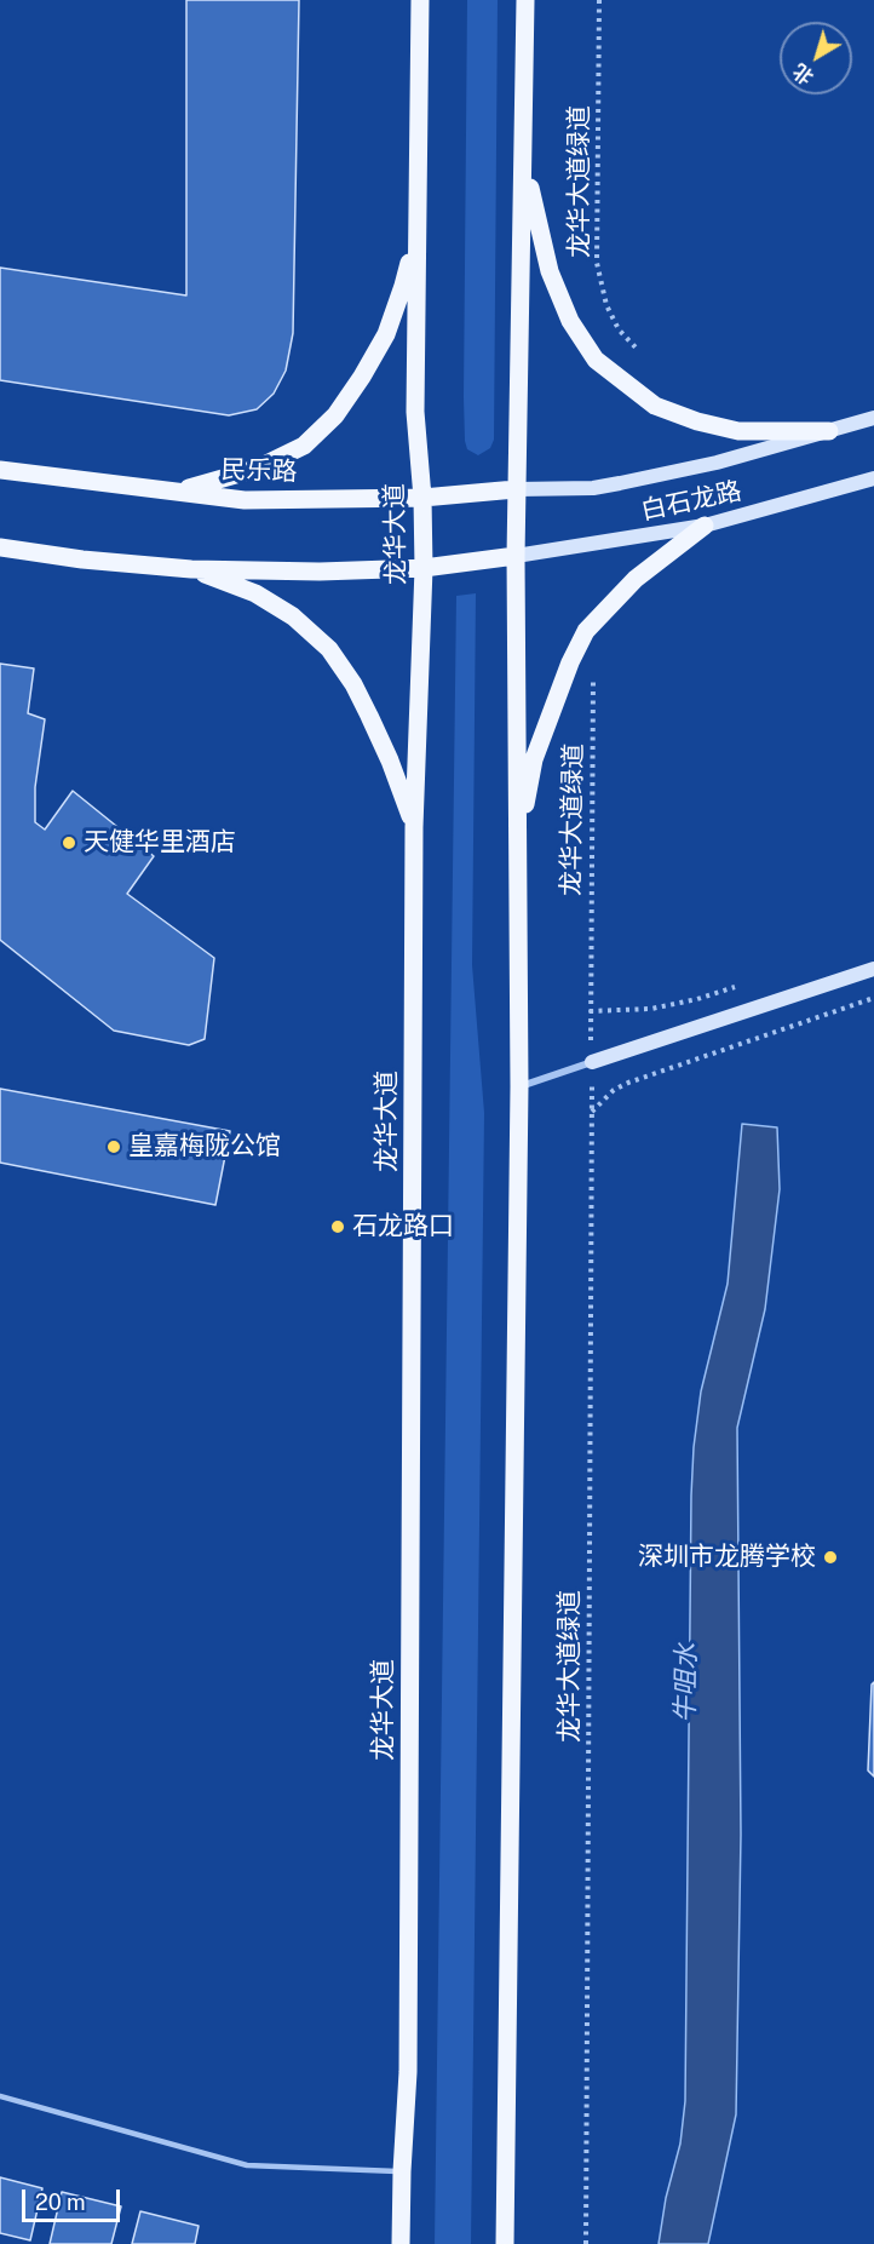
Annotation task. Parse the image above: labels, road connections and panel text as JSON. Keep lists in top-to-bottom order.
{
  "streets": {
    "main road": ["民乐路", "白石龙路", "龙华大道"],
    "path": ["龙华大道绿道"]
  },
  "crossings": [
    ["民乐路", "白石龙路"],
    ["民乐路", "龙华大道"]
  ],
  "water": ["牛咀水"],
  "places": [
    "天健华里酒店",
    "皇嘉梅陇公馆",
    "石龙路口",
    "深圳市龙腾学校"
  ],
  "scale_bar": "20 m",
  "north": "bottom left"
}
